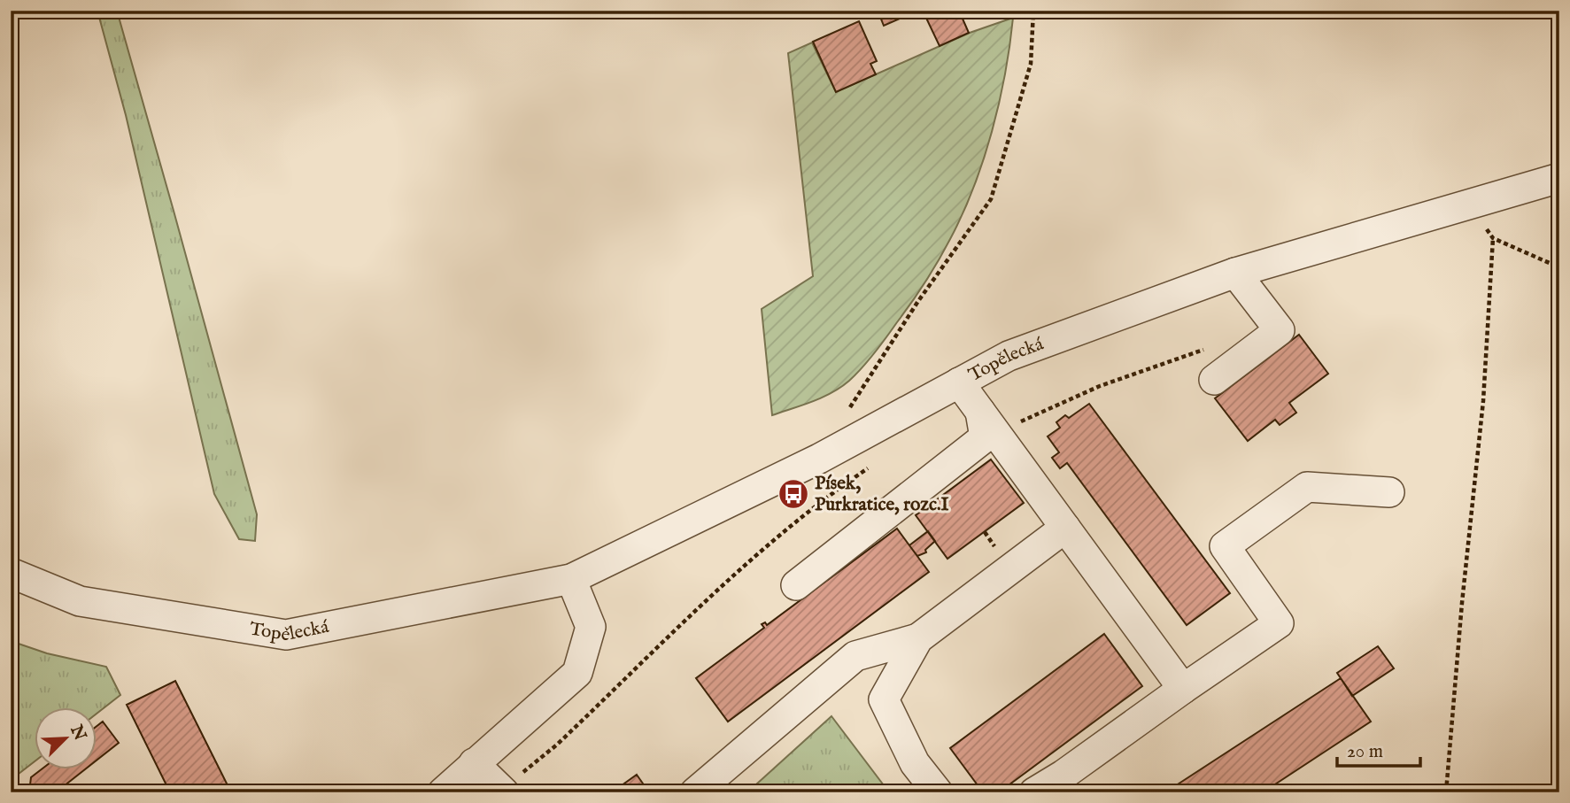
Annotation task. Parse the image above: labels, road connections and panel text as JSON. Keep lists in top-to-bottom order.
{
  "streets": {
    "street": ["Topělecká"]
  },
  "places": {
    "bus stop": ["Písek, Purkratice, rozc.I"]
  },
  "scale_bar": "20 m",
  "north": "top right"
}
